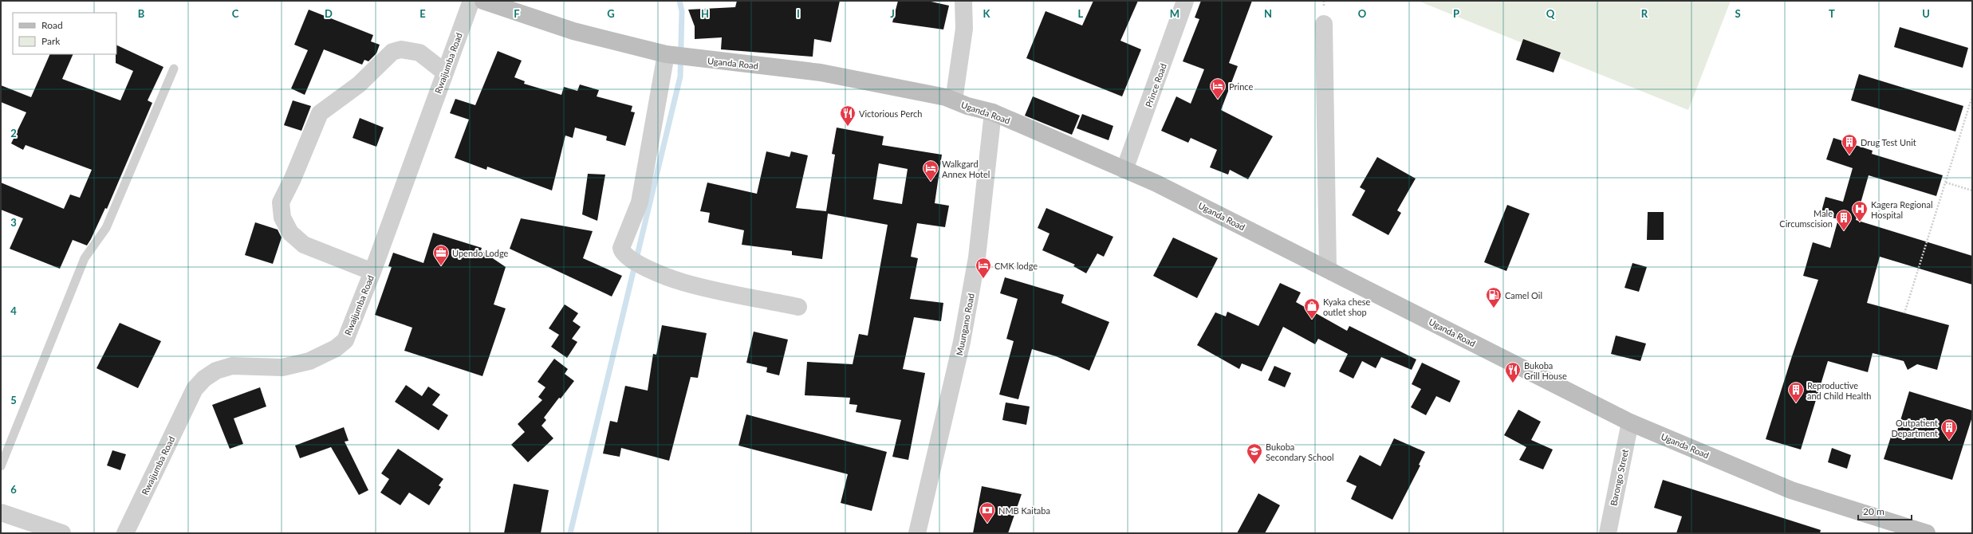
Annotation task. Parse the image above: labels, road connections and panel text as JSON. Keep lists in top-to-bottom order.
{
  "streets": {
    "main road": ["Uganda Road"],
    "street": [
      "Rwaijumba Road",
      "Prince Road",
      "Muungano Road",
      "Barongo Street"
    ]
  },
  "crossings": [
    ["Uganda Road", "Prince Road"],
    ["Uganda Road", "Muungano Road"],
    ["Uganda Road", "Barongo Street"]
  ],
  "places": {
    "hotel": ["Prince", "Walkgard Annex Hotel", "CMK lodge"],
    "restaurant": ["Victorious Perch", "Bukoba Grill House"],
    "building": [
      "Drug Test Unit",
      "Male Circumscision",
      "Reproductive and Child Health",
      "Outpatient Department"
    ],
    "hospital": ["Kagera Regional Hospital"],
    "office": ["Upendo Lodge"],
    "fuel station": ["Camel Oil"],
    "shop": ["Kyaka chese outlet shop"],
    "school or university": ["Bukoba Secondary School"],
    "bank": ["NMB Kaitaba"]
  },
  "legend": ["Road", "Park"],
  "scale_bar": "20 m",
  "grid": {
    "columns": [
      "B",
      "C",
      "D",
      "E",
      "F",
      "G",
      "H",
      "I",
      "J",
      "K",
      "L",
      "M",
      "N",
      "O",
      "P",
      "Q",
      "R",
      "S",
      "T",
      "U"
    ],
    "rows": [
      "2",
      "3",
      "4",
      "5",
      "6"
    ]
  }
}
